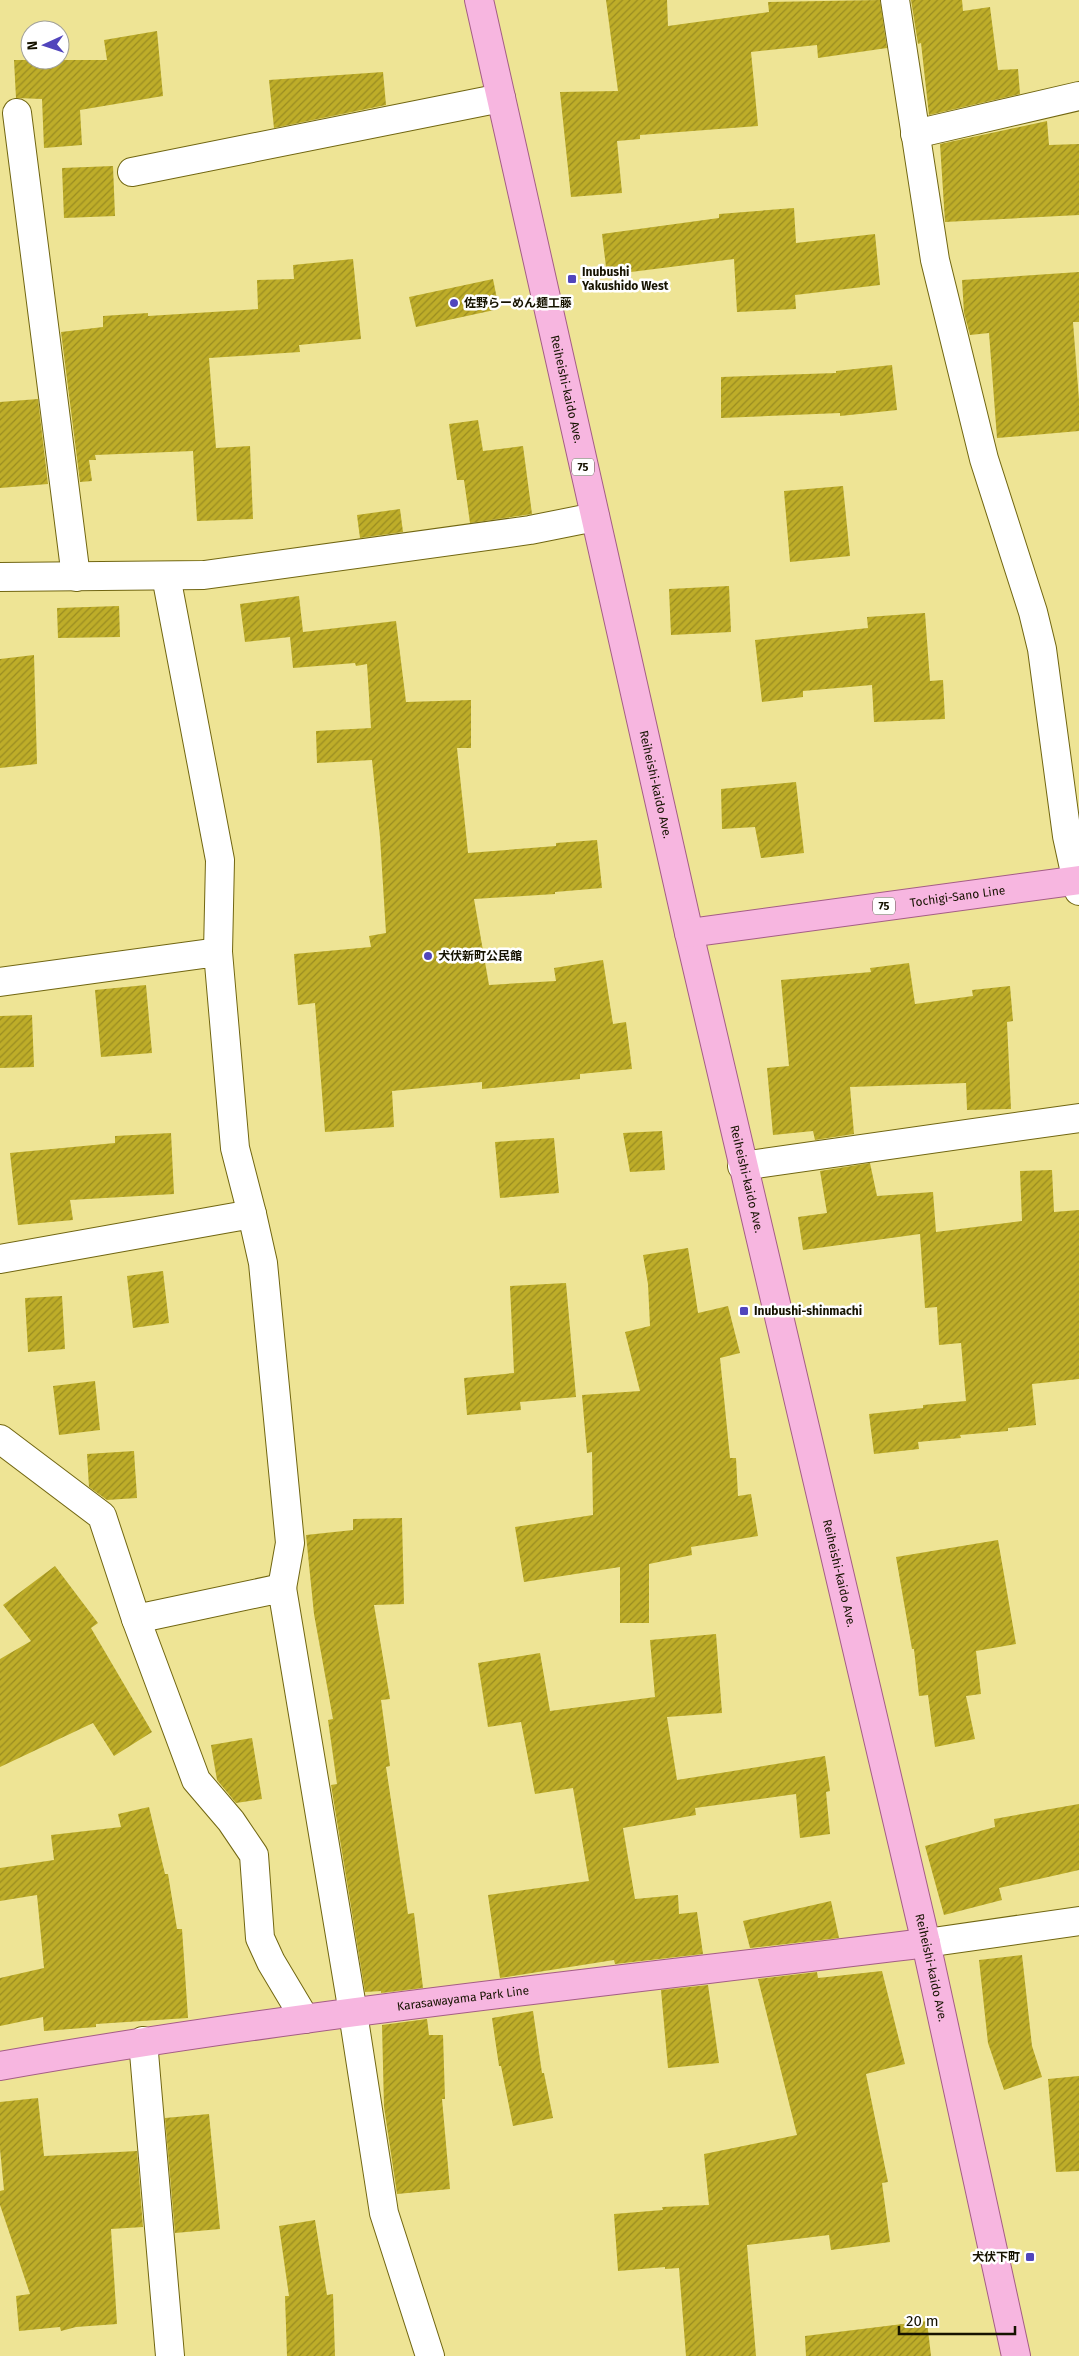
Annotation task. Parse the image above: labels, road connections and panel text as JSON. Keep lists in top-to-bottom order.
{
  "streets": {
    "main road": [
      "Reiheishi-kaido Ave.",
      "75",
      "Tochigi-Sano Line",
      "Karasawayama Park Line"
    ]
  },
  "crossings": [
    ["Reiheishi-kaido Ave.", "Tochigi-Sano Line"],
    ["Reiheishi-kaido Ave.", "Karasawayama Park Line"]
  ],
  "places": {
    "transit": ["Inubushi Yakushido West", "Inubushi-shinmachi", "犬伏下町"],
    "other": ["佐野らーめん麺工藤", "犬伏新町公民館"]
  },
  "scale_bar": "20 m",
  "north": "left"
}
